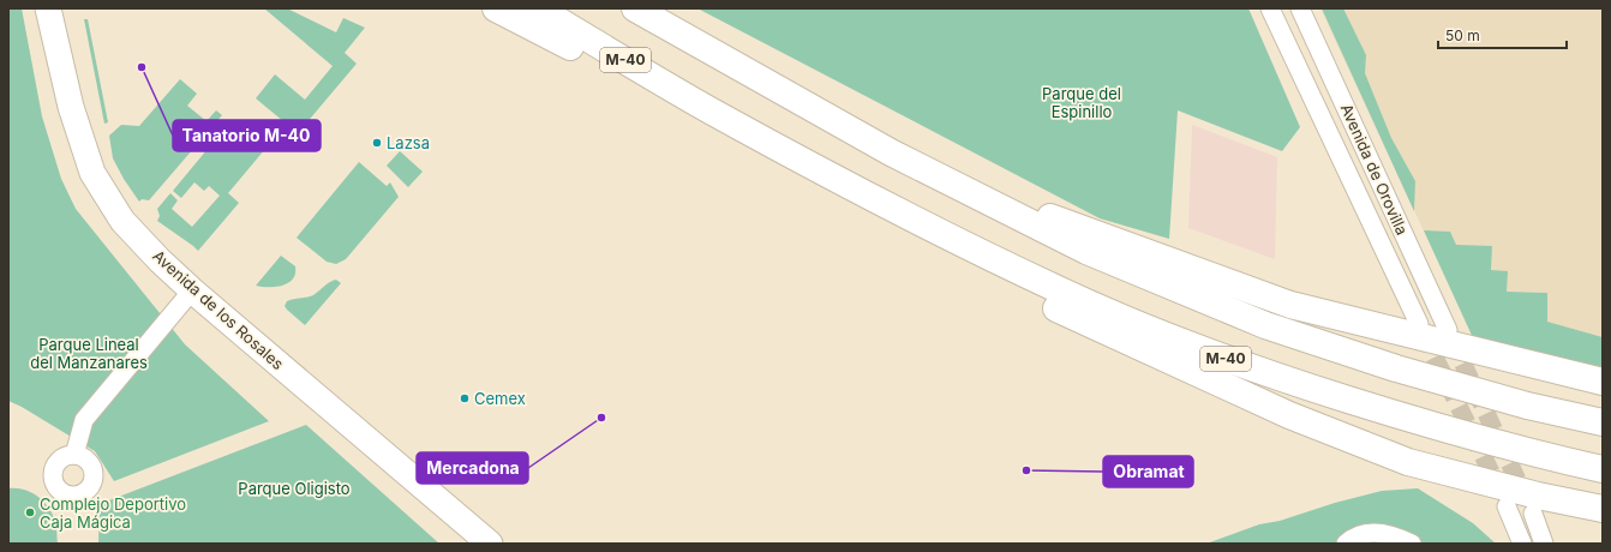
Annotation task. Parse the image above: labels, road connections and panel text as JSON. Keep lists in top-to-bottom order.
{
  "streets": {
    "highway": ["M-40"],
    "main road": ["Avenida de los Rosales"],
    "street": ["Avenida de Orovilla"]
  },
  "parks": ["Parque del Espinillo", "Parque Lineal del Manzanares", "Parque Oligisto"],
  "places": [
    "Tanatorio M-40",
    "Lazsa",
    "Cemex",
    "Mercadona",
    "Obramat",
    "Complejo Deportivo Caja Mágica"
  ],
  "scale_bar": "50 m"
}
